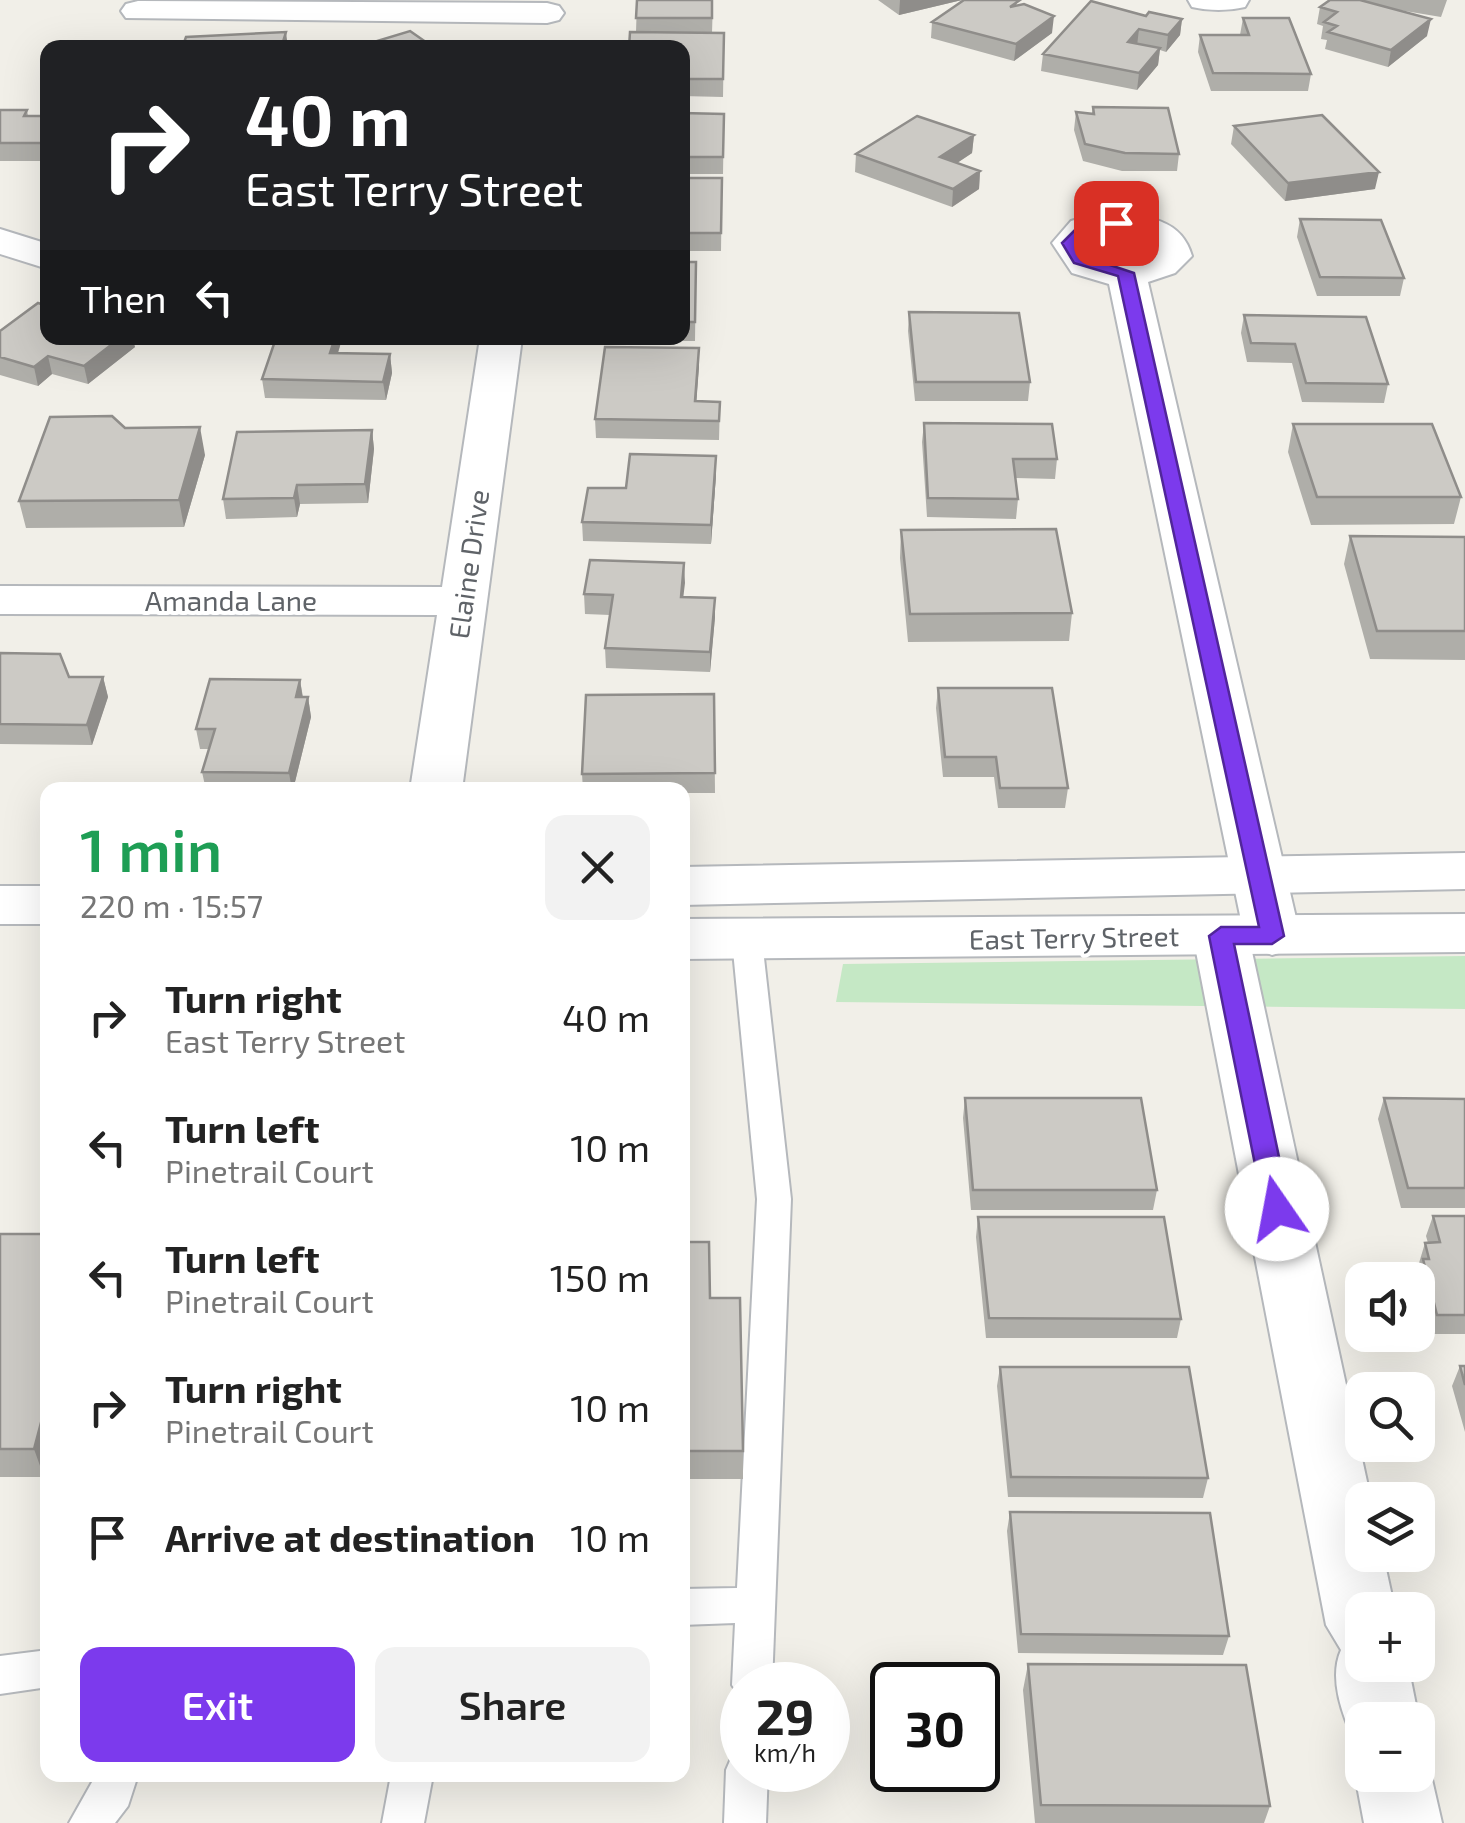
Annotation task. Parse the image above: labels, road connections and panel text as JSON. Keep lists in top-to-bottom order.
{
  "streets": {
    "street": ["Elaine Drive", "Amanda Lane", "East Terry Street"]
  },
  "crossings": [
    ["Elaine Drive", "Amanda Lane"]
  ],
  "page": {
    "turn": ["40 m", "East Terry Street"],
    "then": "Then",
    "heading": ["1 min", "220 m · 15:57"],
    "list": [
      {
        "name": "Turn right",
        "note": "East Terry Street",
        "value": "40 m"
      },
      {
        "name": "Turn left",
        "note": "Pinetrail Court",
        "value": "10 m"
      },
      {
        "name": "Turn left",
        "note": "Pinetrail Court",
        "value": "150 m"
      },
      {
        "name": "Turn right",
        "note": "Pinetrail Court",
        "value": "10 m"
      },
      {
        "name": "Arrive at destination",
        "value": "10 m"
      }
    ],
    "map_buttons": ["+", "−"],
    "buttons": ["Exit", "Share"],
    "speed": "29 km/h",
    "limit": "30"
  }
}
